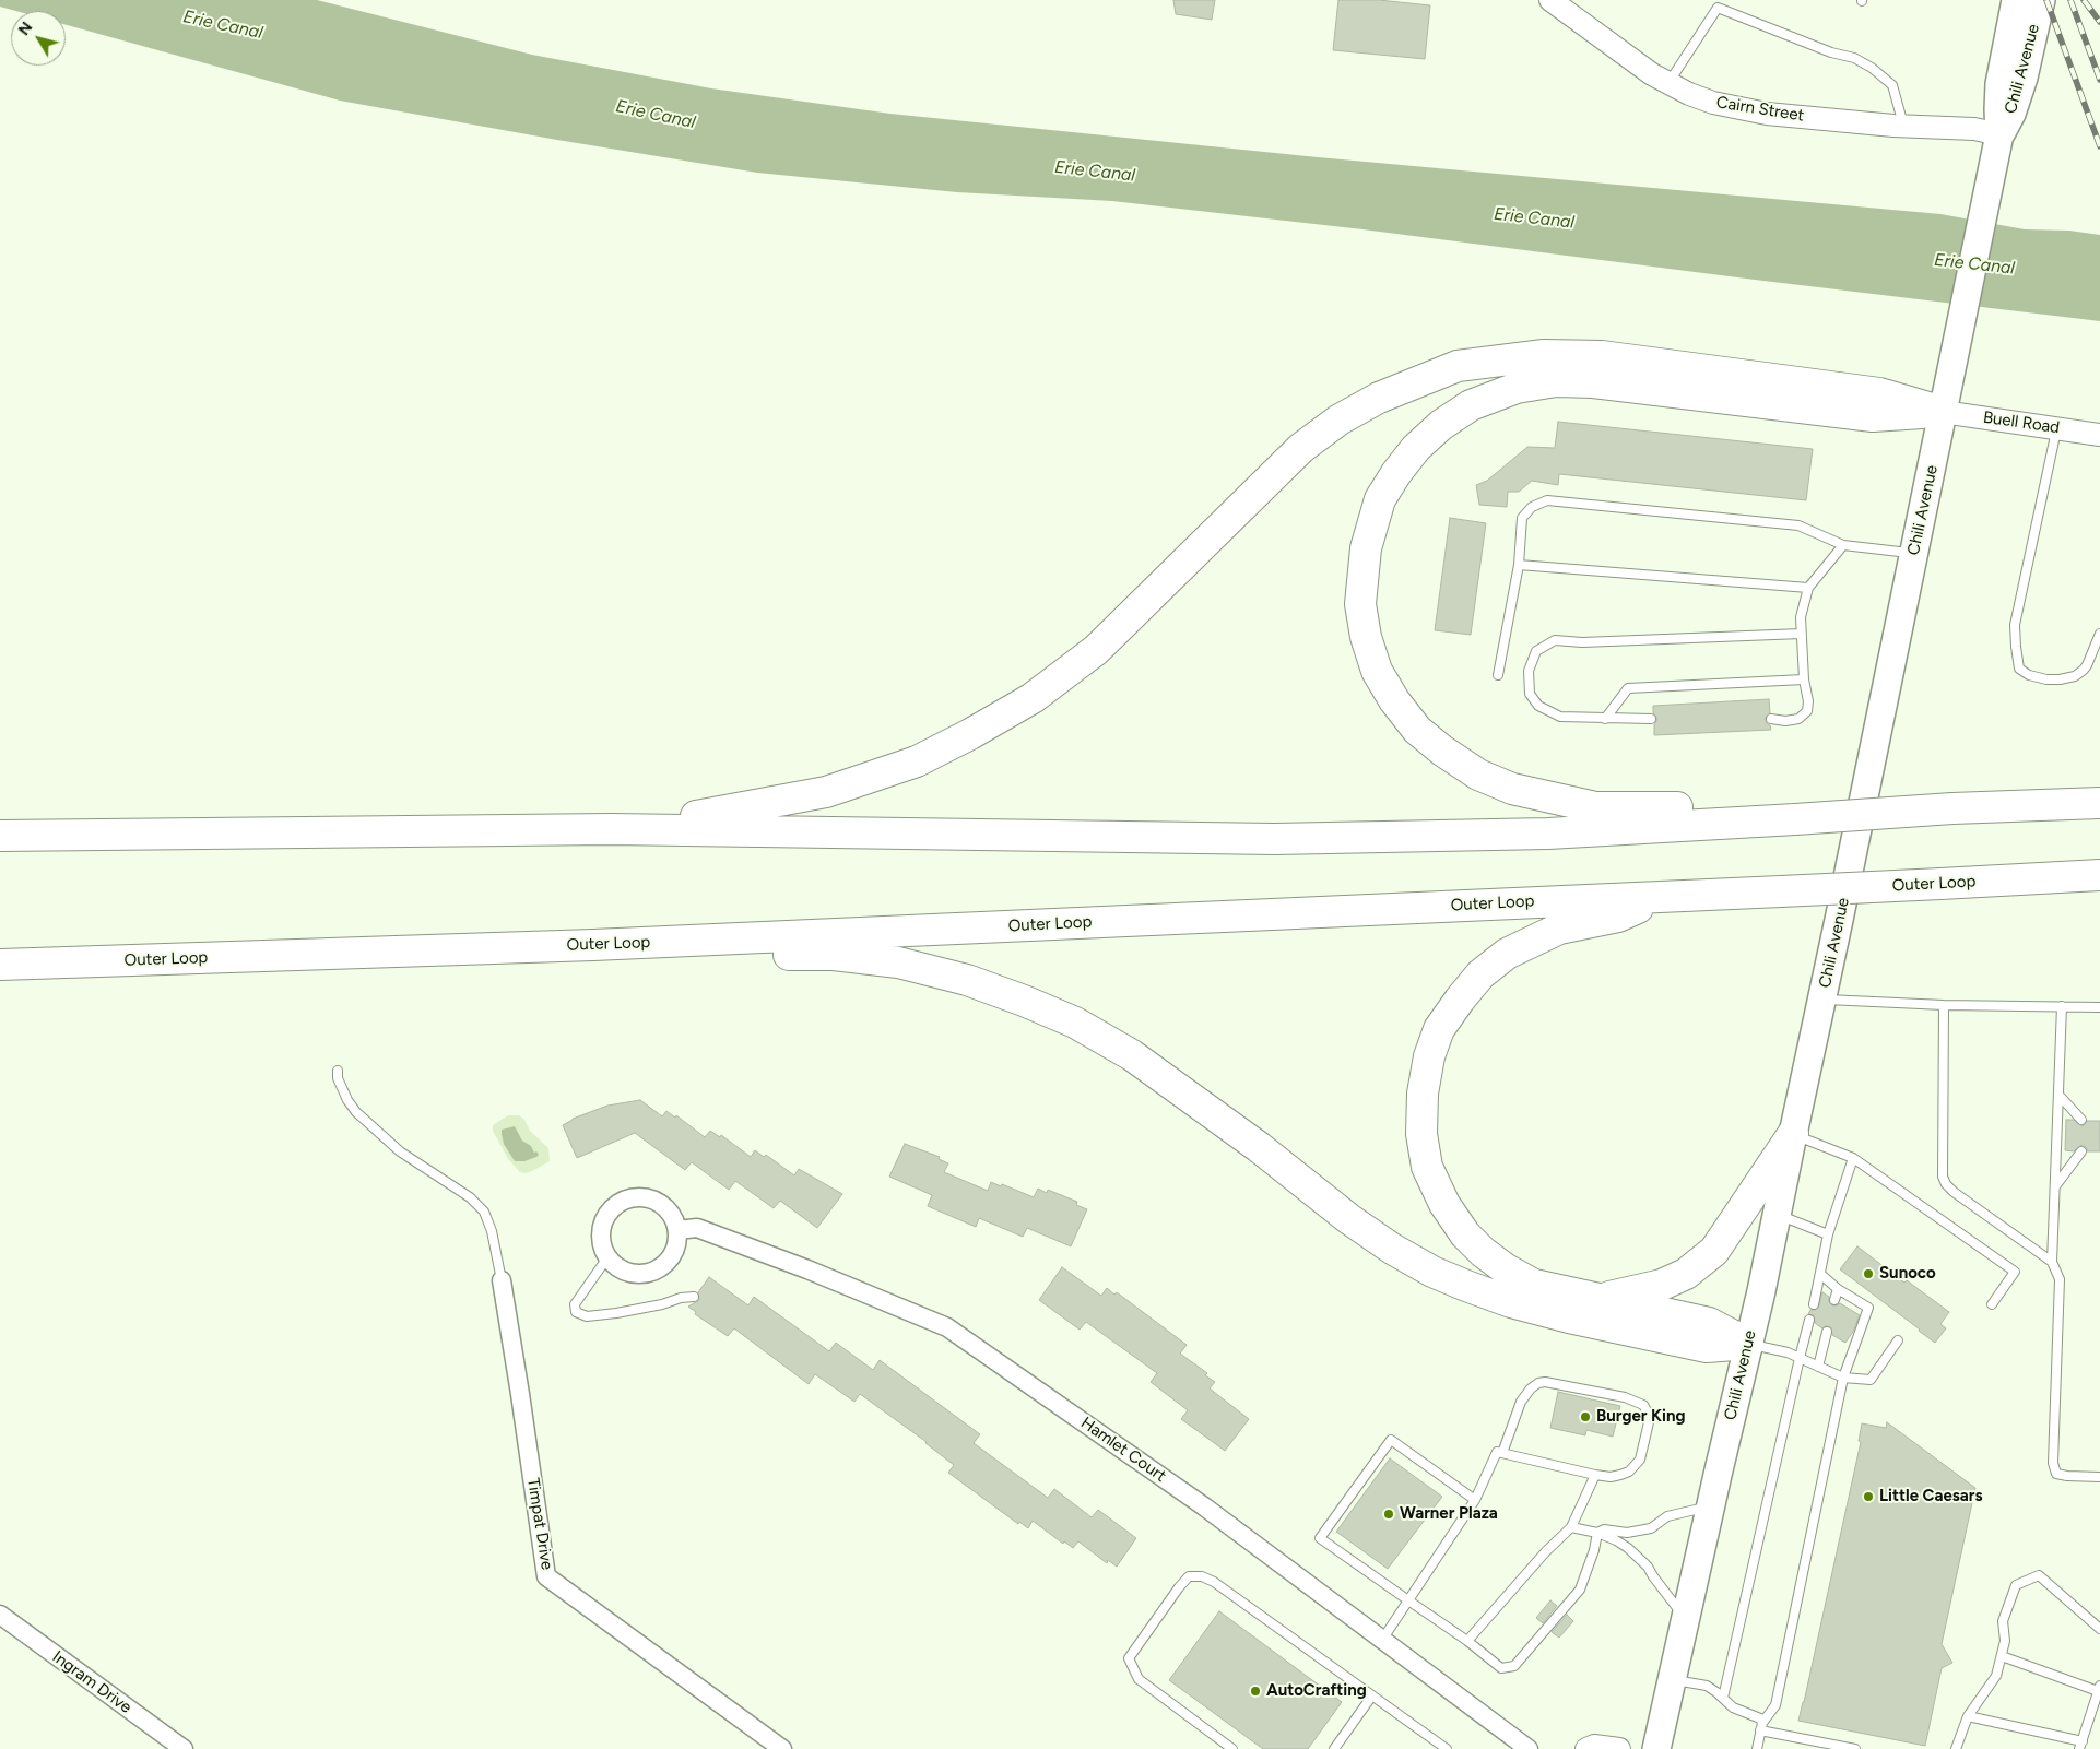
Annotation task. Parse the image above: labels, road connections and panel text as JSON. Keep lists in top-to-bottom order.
{
  "streets": {
    "highway": ["Outer Loop"],
    "main road": ["Chili Avenue"],
    "street": [
      "Cairn Street",
      "Buell Road",
      "Hamlet Court",
      "Timpat Drive",
      "Ingram Drive"
    ]
  },
  "crossings": [
    ["Chili Avenue", "Cairn Street"],
    ["Chili Avenue", "Buell Road"]
  ],
  "water": ["Erie Canal"],
  "places": [
    "Sunoco",
    "Burger King",
    "Little Caesars",
    "Warner Plaza",
    "AutoCrafting"
  ],
  "north": "top left"
}
